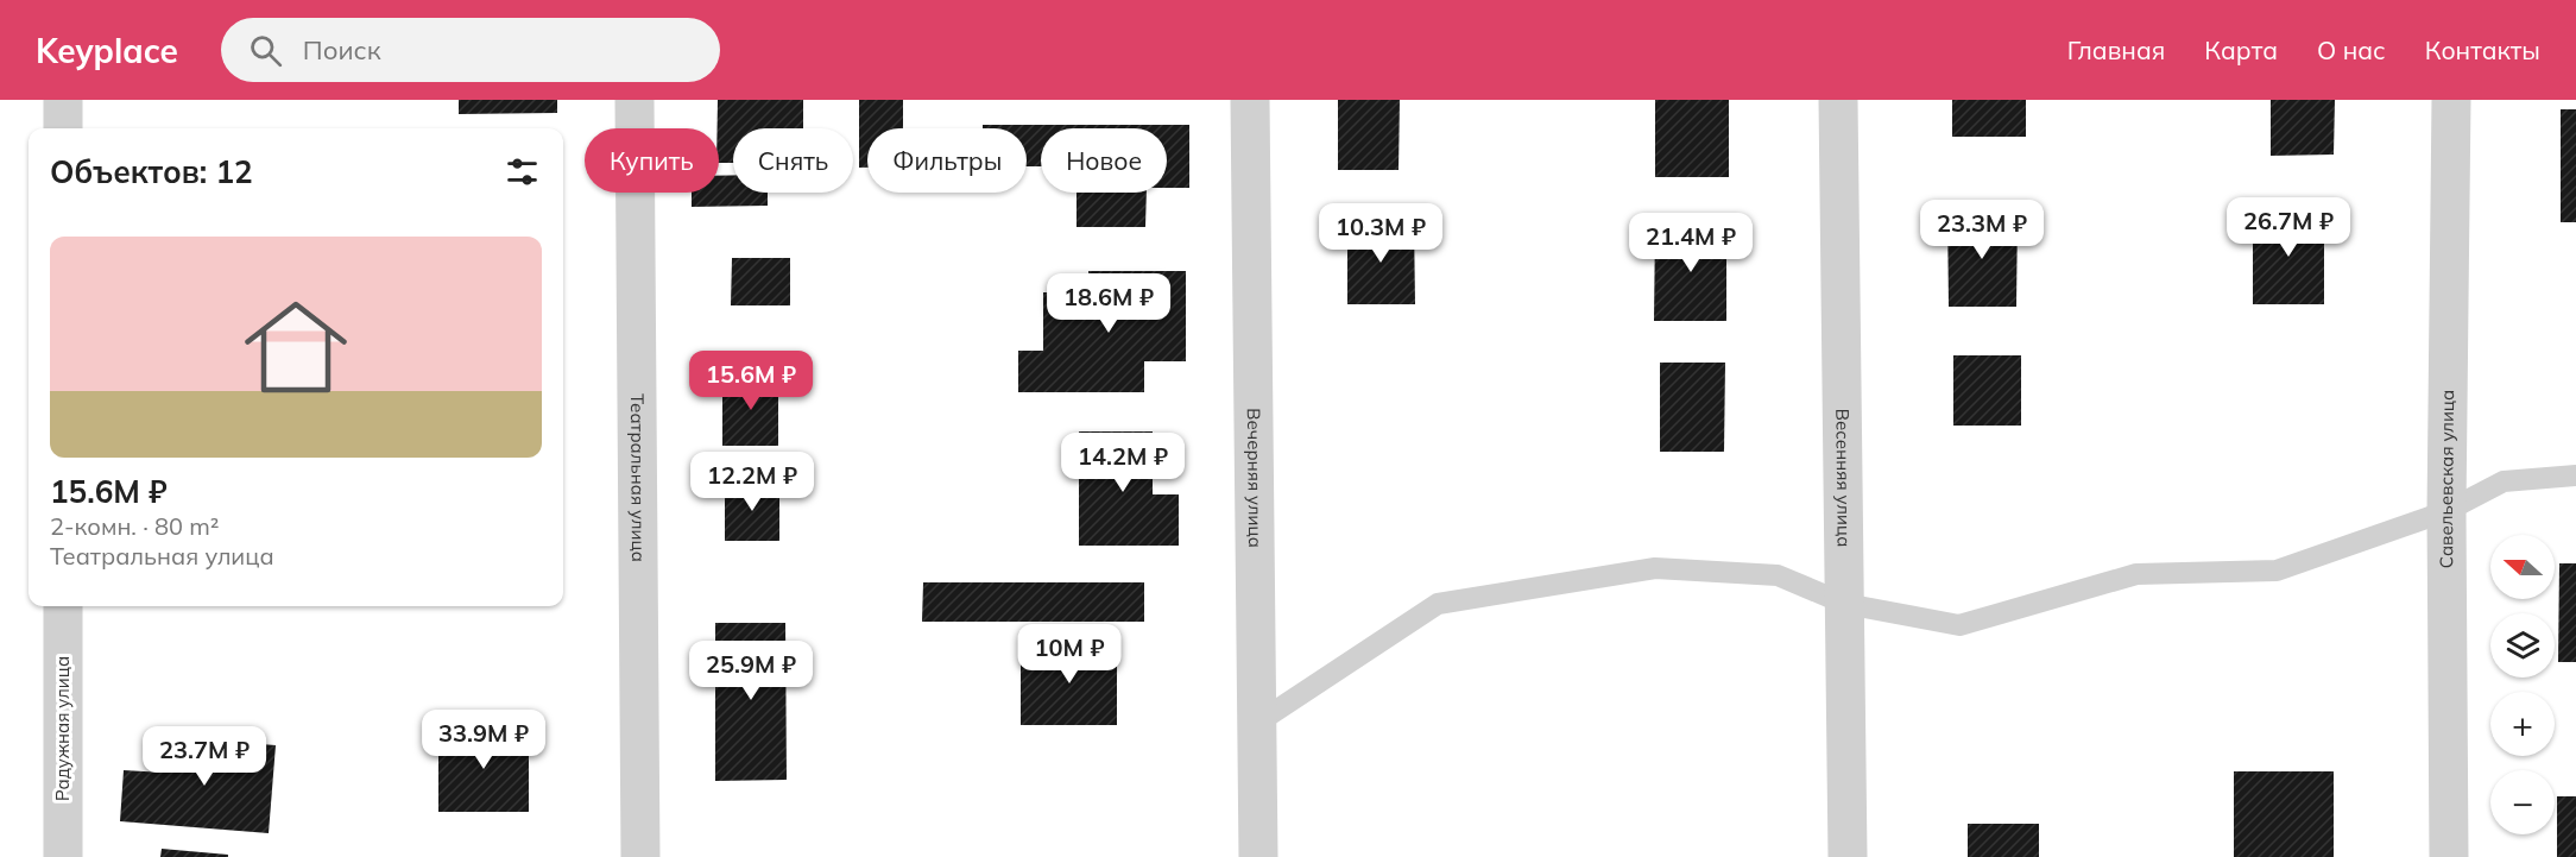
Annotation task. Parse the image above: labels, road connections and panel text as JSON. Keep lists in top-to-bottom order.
{
  "streets": {
    "street": [
      "Театральная улица",
      "Весенняя улица",
      "Савельевская улица",
      "Вечерняя улица",
      "Радужная улица"
    ]
  },
  "north": "left",
  "page": {
    "header": "Keyplace",
    "search": "Поиск",
    "nav": [
      "Главная",
      "Карта",
      "О нас",
      "Контакты"
    ],
    "chip": [
      "Купить",
      "Снять",
      "Фильтры",
      "Новое"
    ],
    "heading": "Объектов: 12",
    "price": [
      "26.7M ₽",
      "23.3M ₽",
      "10.3M ₽",
      "21.4M ₽",
      "18.6M ₽",
      "15.6M ₽",
      "14.2M ₽",
      "12.2M ₽",
      "10M ₽",
      "25.9M ₽",
      "33.9M ₽",
      "23.7M ₽"
    ],
    "list": [
      {
        "name": "15.6M ₽",
        "note": "2-комн. · 80 m² · Театральная улица"
      }
    ],
    "map_buttons": ["+", "−"]
  }
}
